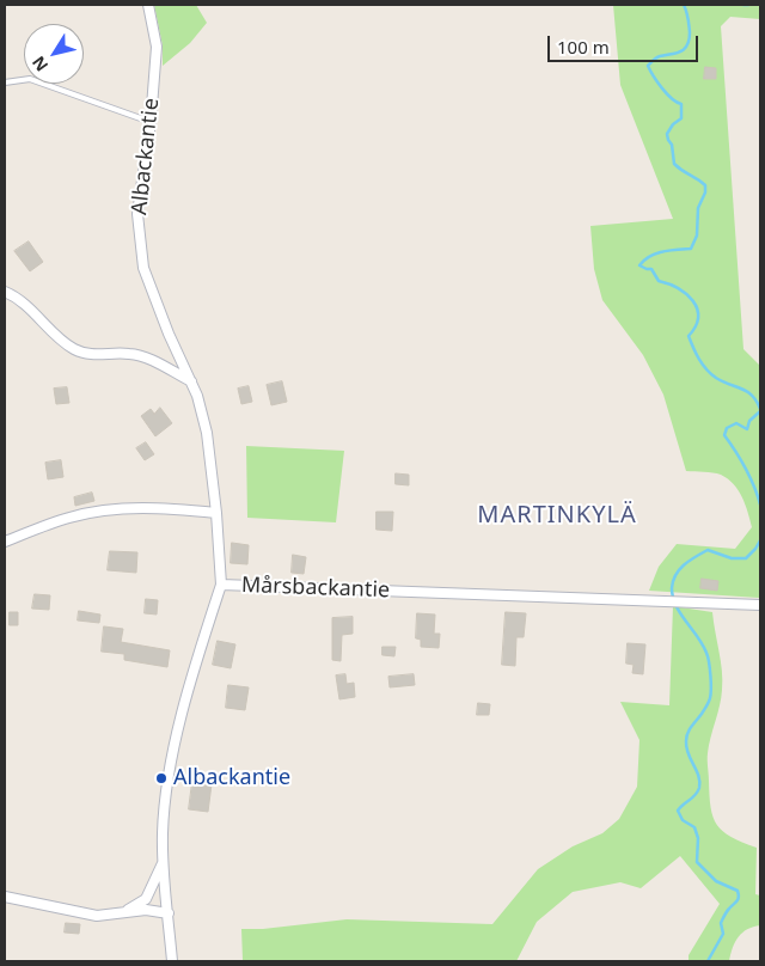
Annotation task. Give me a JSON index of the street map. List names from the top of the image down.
{
  "streets": {
    "street": ["Albackantie", "Mårsbackantie"]
  },
  "crossings": [
    ["Albackantie", "Mårsbackantie"]
  ],
  "districts": ["MARTINKYLÄ"],
  "places": ["Albackantie"],
  "scale_bar": "100 m",
  "north": "bottom left"
}
